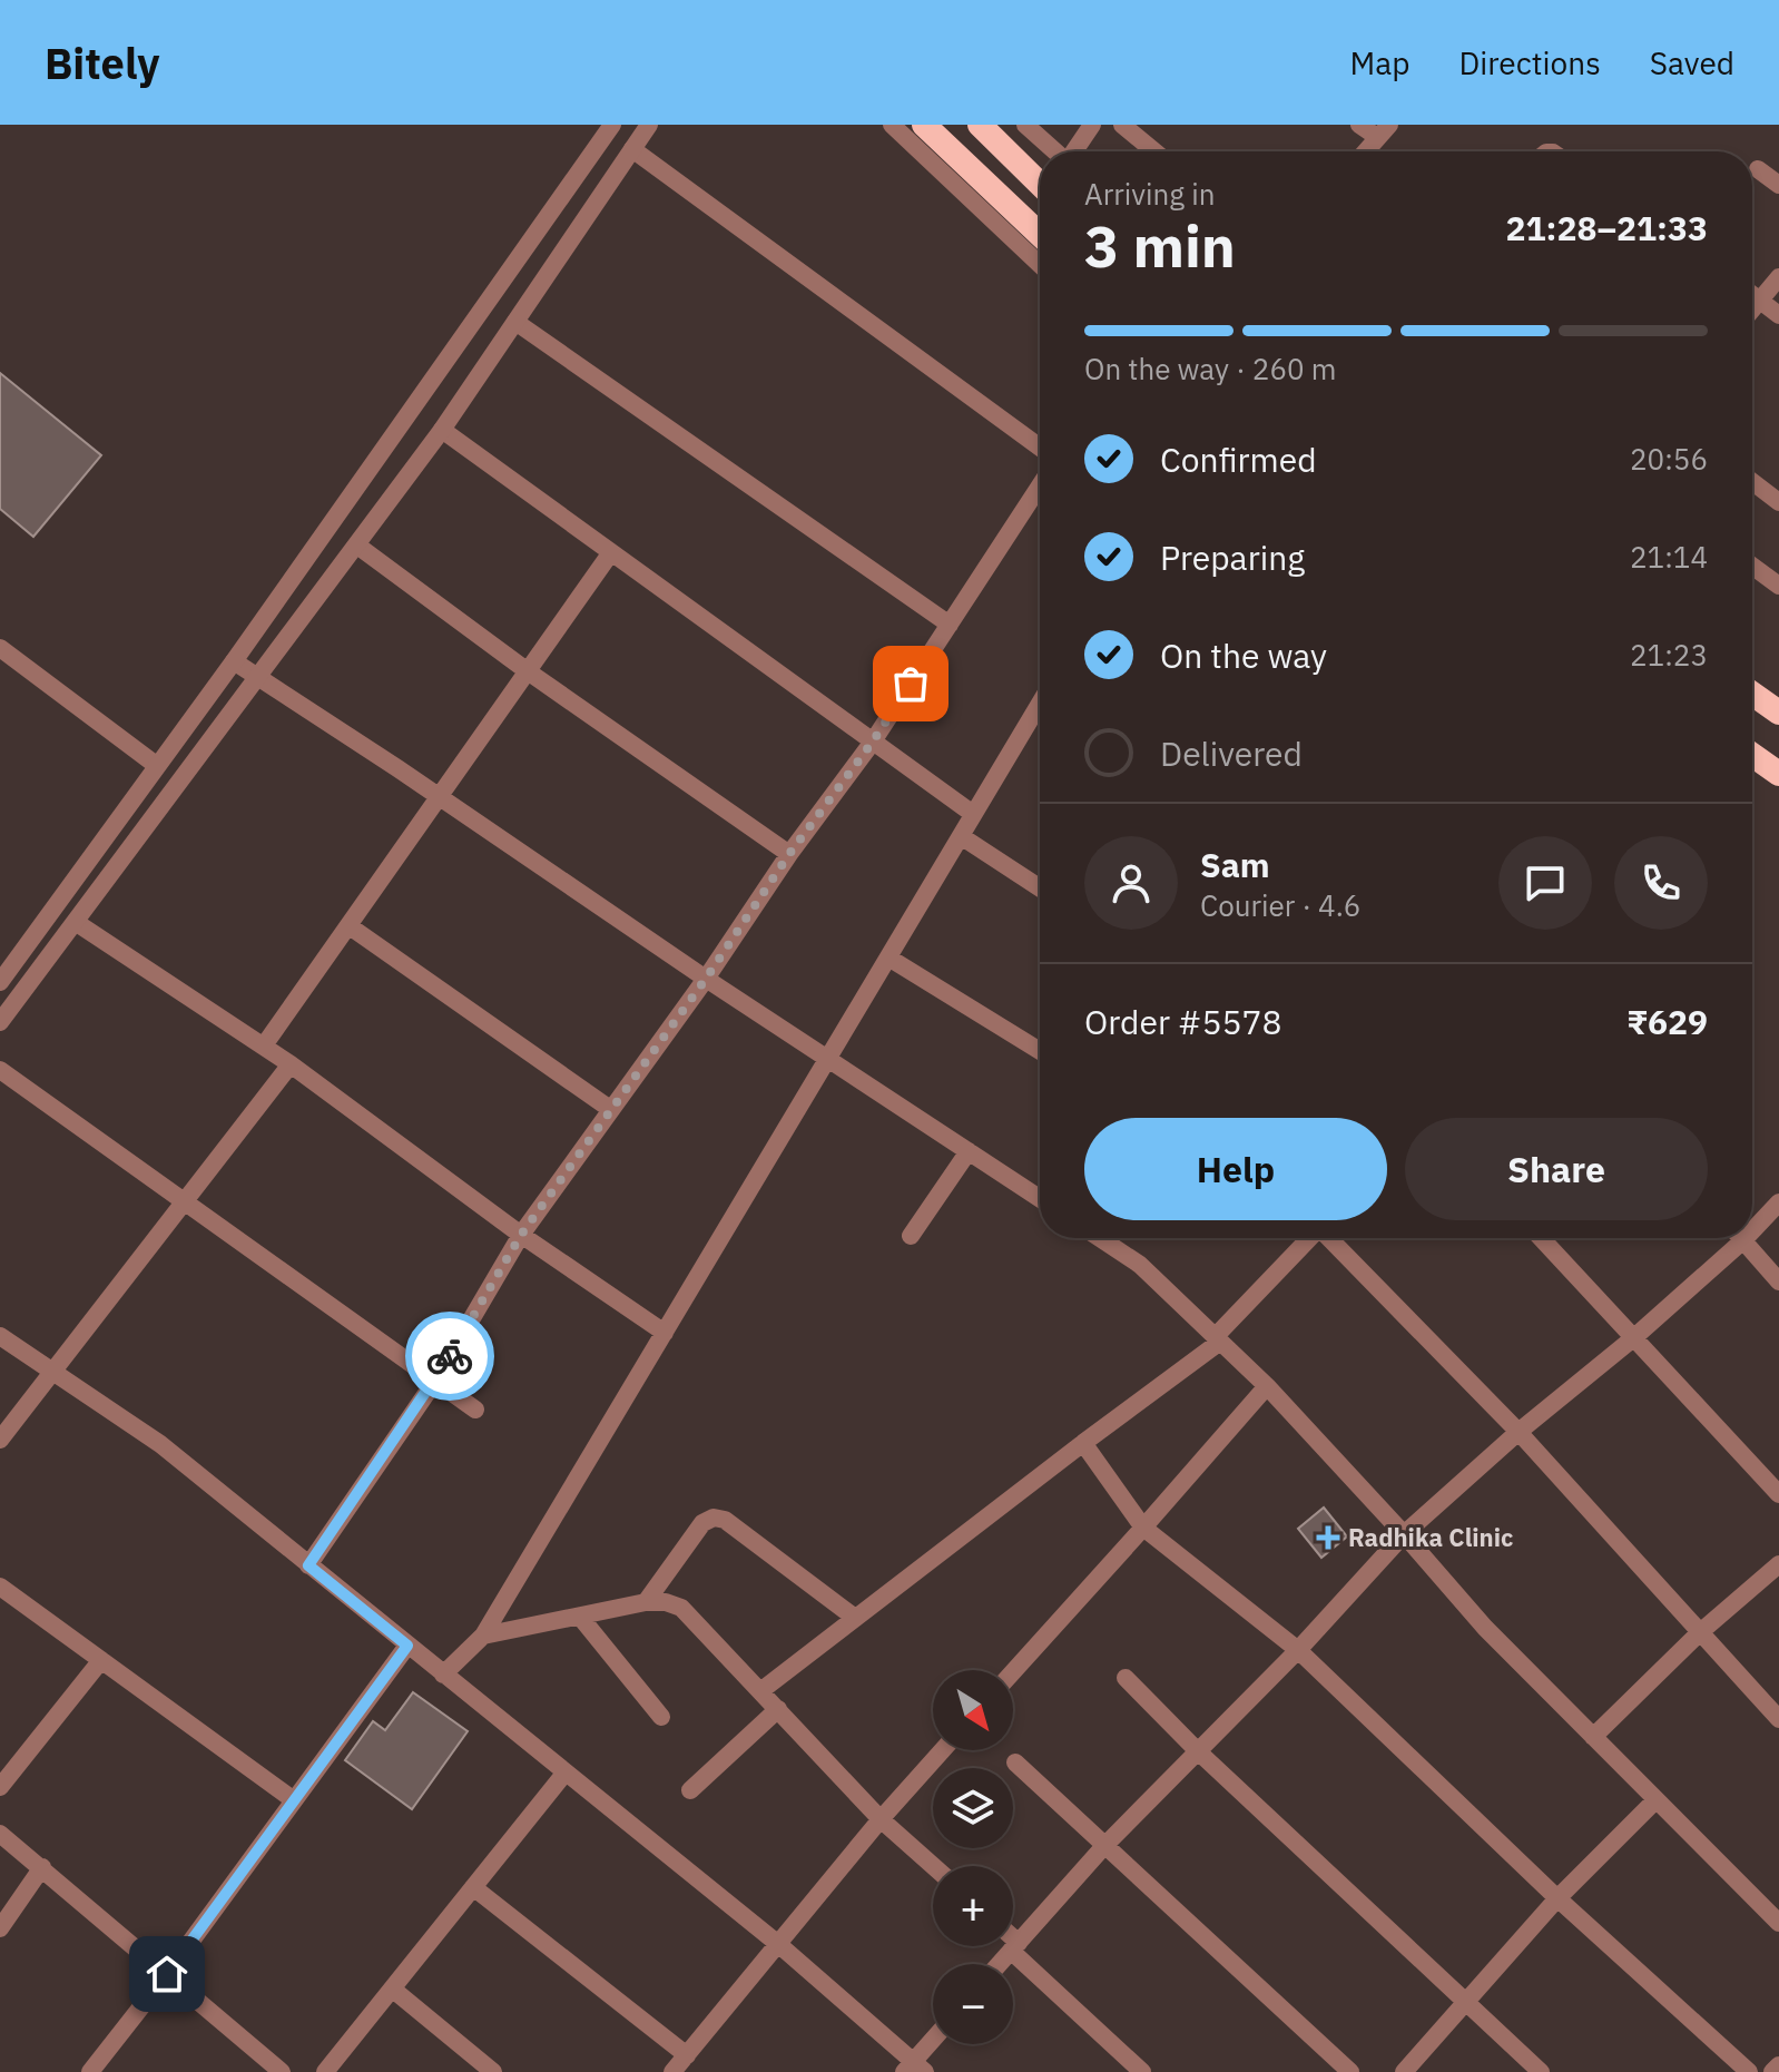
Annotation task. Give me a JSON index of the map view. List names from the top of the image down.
{
  "places": {
    "health": ["Radhika Clinic"]
  },
  "north": "bottom right",
  "page": {
    "header": "Bitely",
    "nav": ["Map", "Directions", "Saved"],
    "heading": ["3 min", "Arriving in", "21:28–21:33"],
    "panel": [
      "Sam",
      "Courier · 4.6",
      "Order #5578",
      "₹629"
    ],
    "bar": "On the way · 260 m",
    "list": [
      ["Confirmed", "20:56"],
      ["Preparing", "21:14"],
      ["On the way", "21:23"],
      "Delivered"
    ],
    "buttons": ["Help", "Share"],
    "map_buttons": ["+", "−"]
  }
}
